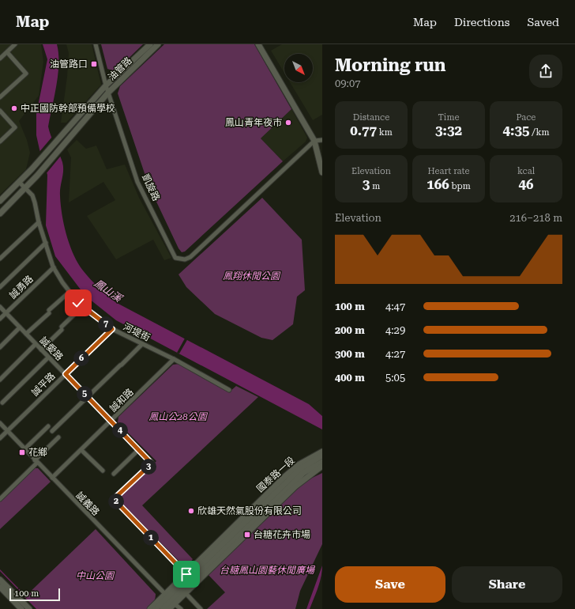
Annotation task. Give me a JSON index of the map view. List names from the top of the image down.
{
  "streets": {
    "street": [
      "油管路",
      "凱旋路",
      "誠勇路",
      "河堤街",
      "誠愛路",
      "誠平路",
      "誠和路",
      "國泰路一段",
      "誠義路"
    ]
  },
  "crossings": [
    ["油管路", "凱旋路"],
    ["誠勇路", "河堤街"],
    ["誠勇路", "誠愛路"],
    ["河堤街", "誠平路"],
    ["河堤街", "誠和路"],
    ["誠愛路", "誠平路"],
    ["誠愛路", "誠和路"],
    ["誠愛路", "國泰路一段"],
    ["誠平路", "誠義路"],
    ["誠和路", "誠義路"],
    ["國泰路一段", "誠義路"]
  ],
  "water": ["鳳山溪"],
  "parks": [
    "鳳翔休閒公園",
    "鳳山公28公園",
    "台糖鳳山園藝休閒廣場",
    "中山公園"
  ],
  "places": {
    "transit": ["油管路口", "花鄉", "台糖花卉市場"],
    "other": ["中正國防幹部預備學校", "鳳山青年夜市", "欣雄天然氣股份有限公司"]
  },
  "scale_bar": "100 m",
  "north": "bottom right",
  "page": {
    "header": "Map",
    "nav": ["Map", "Directions", "Saved"],
    "heading": ["Morning run", "09:07"],
    "stats": [
      ["Distance", "0.77 km"],
      ["Time", "3:32"],
      ["Pace", "4:35 /km"],
      ["Elevation", "3 m"],
      ["Heart rate", "166 bpm"],
      ["kcal", "46"]
    ],
    "chart": ["Elevation", "216–218 m"],
    "list": [
      {
        "name": "100 m",
        "note": "4:47"
      },
      {
        "name": "200 m",
        "note": "4:29"
      },
      {
        "name": "300 m",
        "note": "4:27"
      },
      {
        "name": "400 m",
        "note": "5:05"
      }
    ],
    "pins": [
      "7",
      "6",
      "5",
      "4",
      "3",
      "2",
      "1"
    ],
    "buttons": ["Save", "Share"],
    "scale": "100 m"
  }
}
